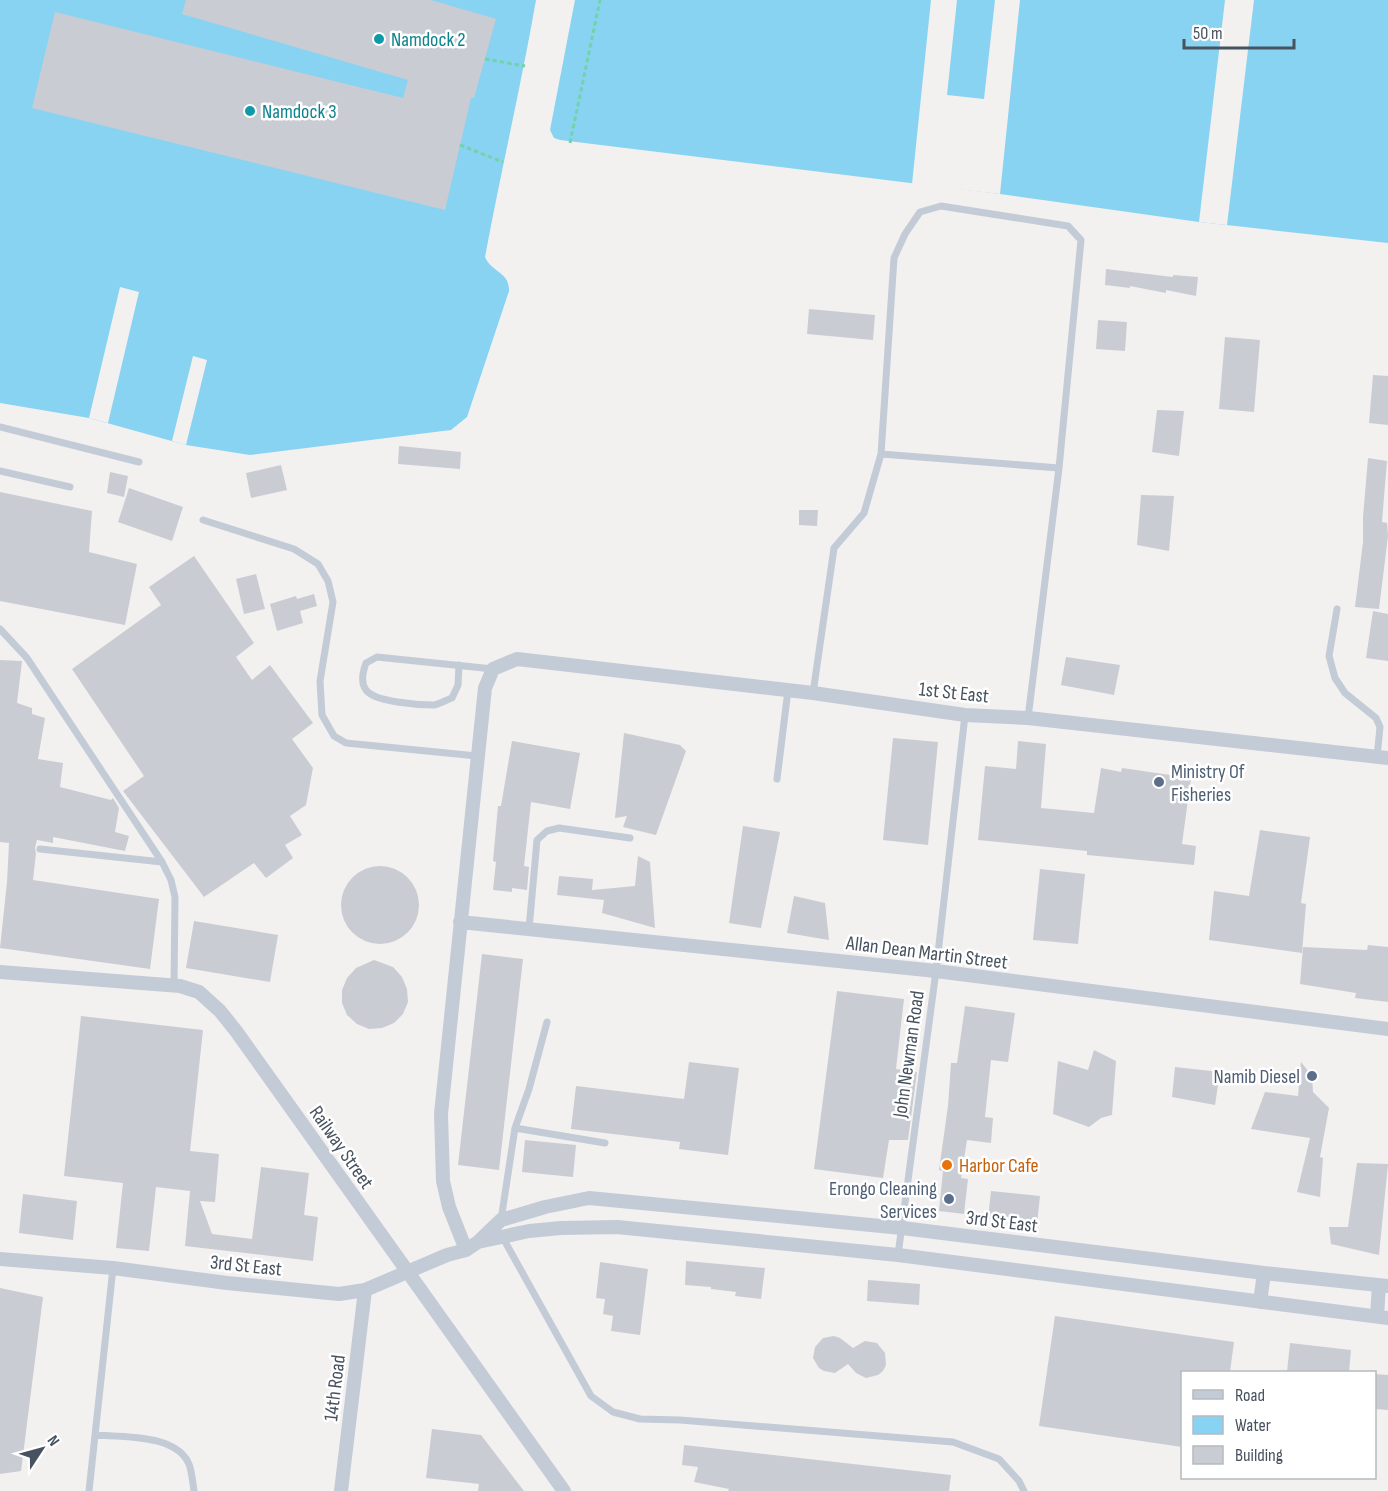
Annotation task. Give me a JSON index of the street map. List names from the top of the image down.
{
  "streets": {
    "street": [
      "1st St East",
      "Allan Dean Martin Street",
      "Railway Street",
      "3rd St East",
      "14th Road"
    ],
    "lane": ["John Newman Road"]
  },
  "crossings": [
    ["1st St East", "John Newman Road"],
    ["Allan Dean Martin Street", "John Newman Road"],
    ["John Newman Road", "3rd St East"],
    ["Railway Street", "3rd St East"],
    ["3rd St East", "14th Road"]
  ],
  "places": [
    "Namdock 2",
    "Namdock 3",
    "Ministry Of Fisheries",
    "Namib Diesel",
    "Harbor Cafe",
    "Erongo Cleaning Services"
  ],
  "legend": ["Road", "Water", "Building"],
  "scale_bar": "50 m",
  "north": "top right"
}
